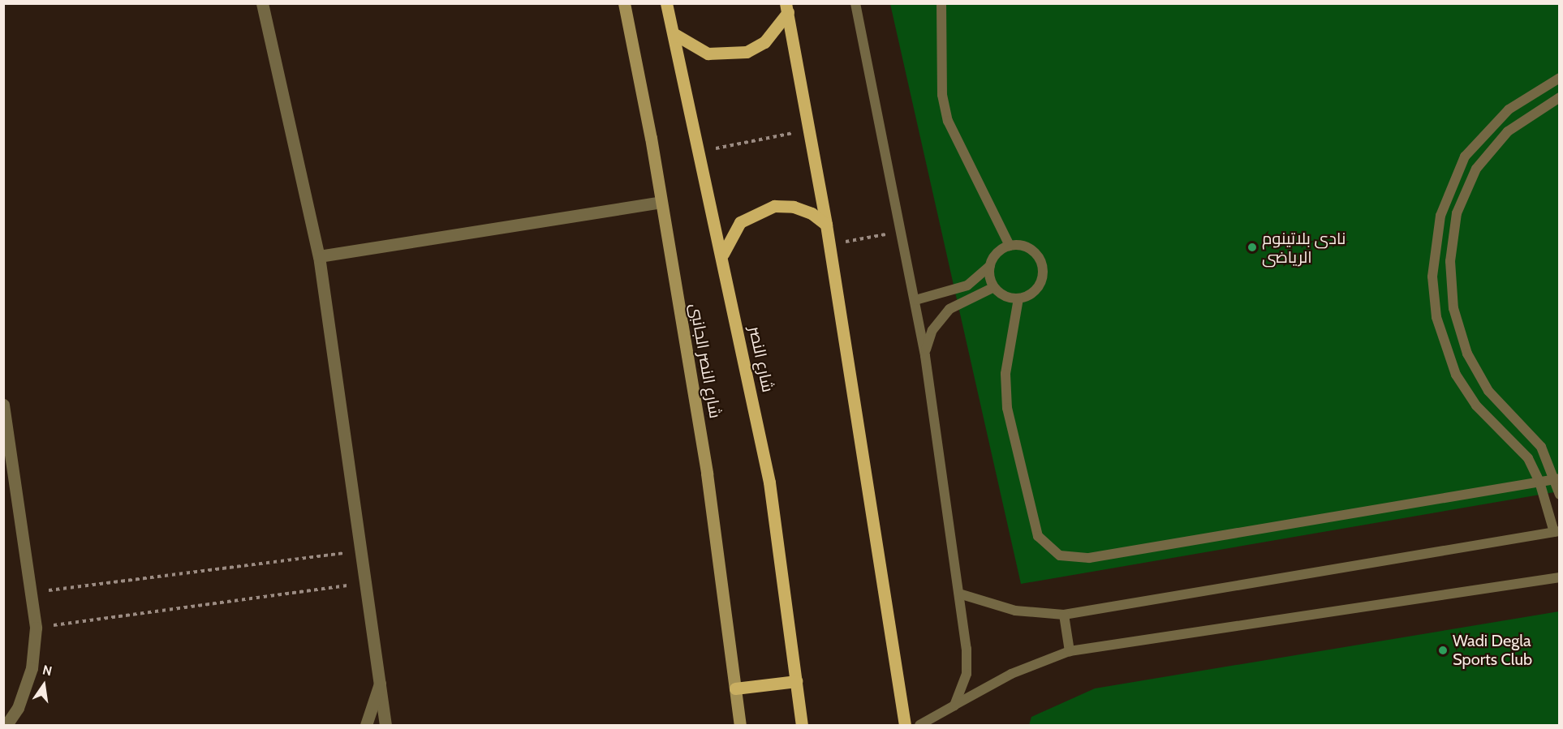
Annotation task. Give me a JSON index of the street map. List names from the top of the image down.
{
  "streets": {
    "main road": ["شارع النصر"],
    "street": ["شارع النصر الجانبى"]
  },
  "places": ["نادى بلاتينوم الرياضى", "Wadi Degla Sports Club"],
  "north": "top"
}
